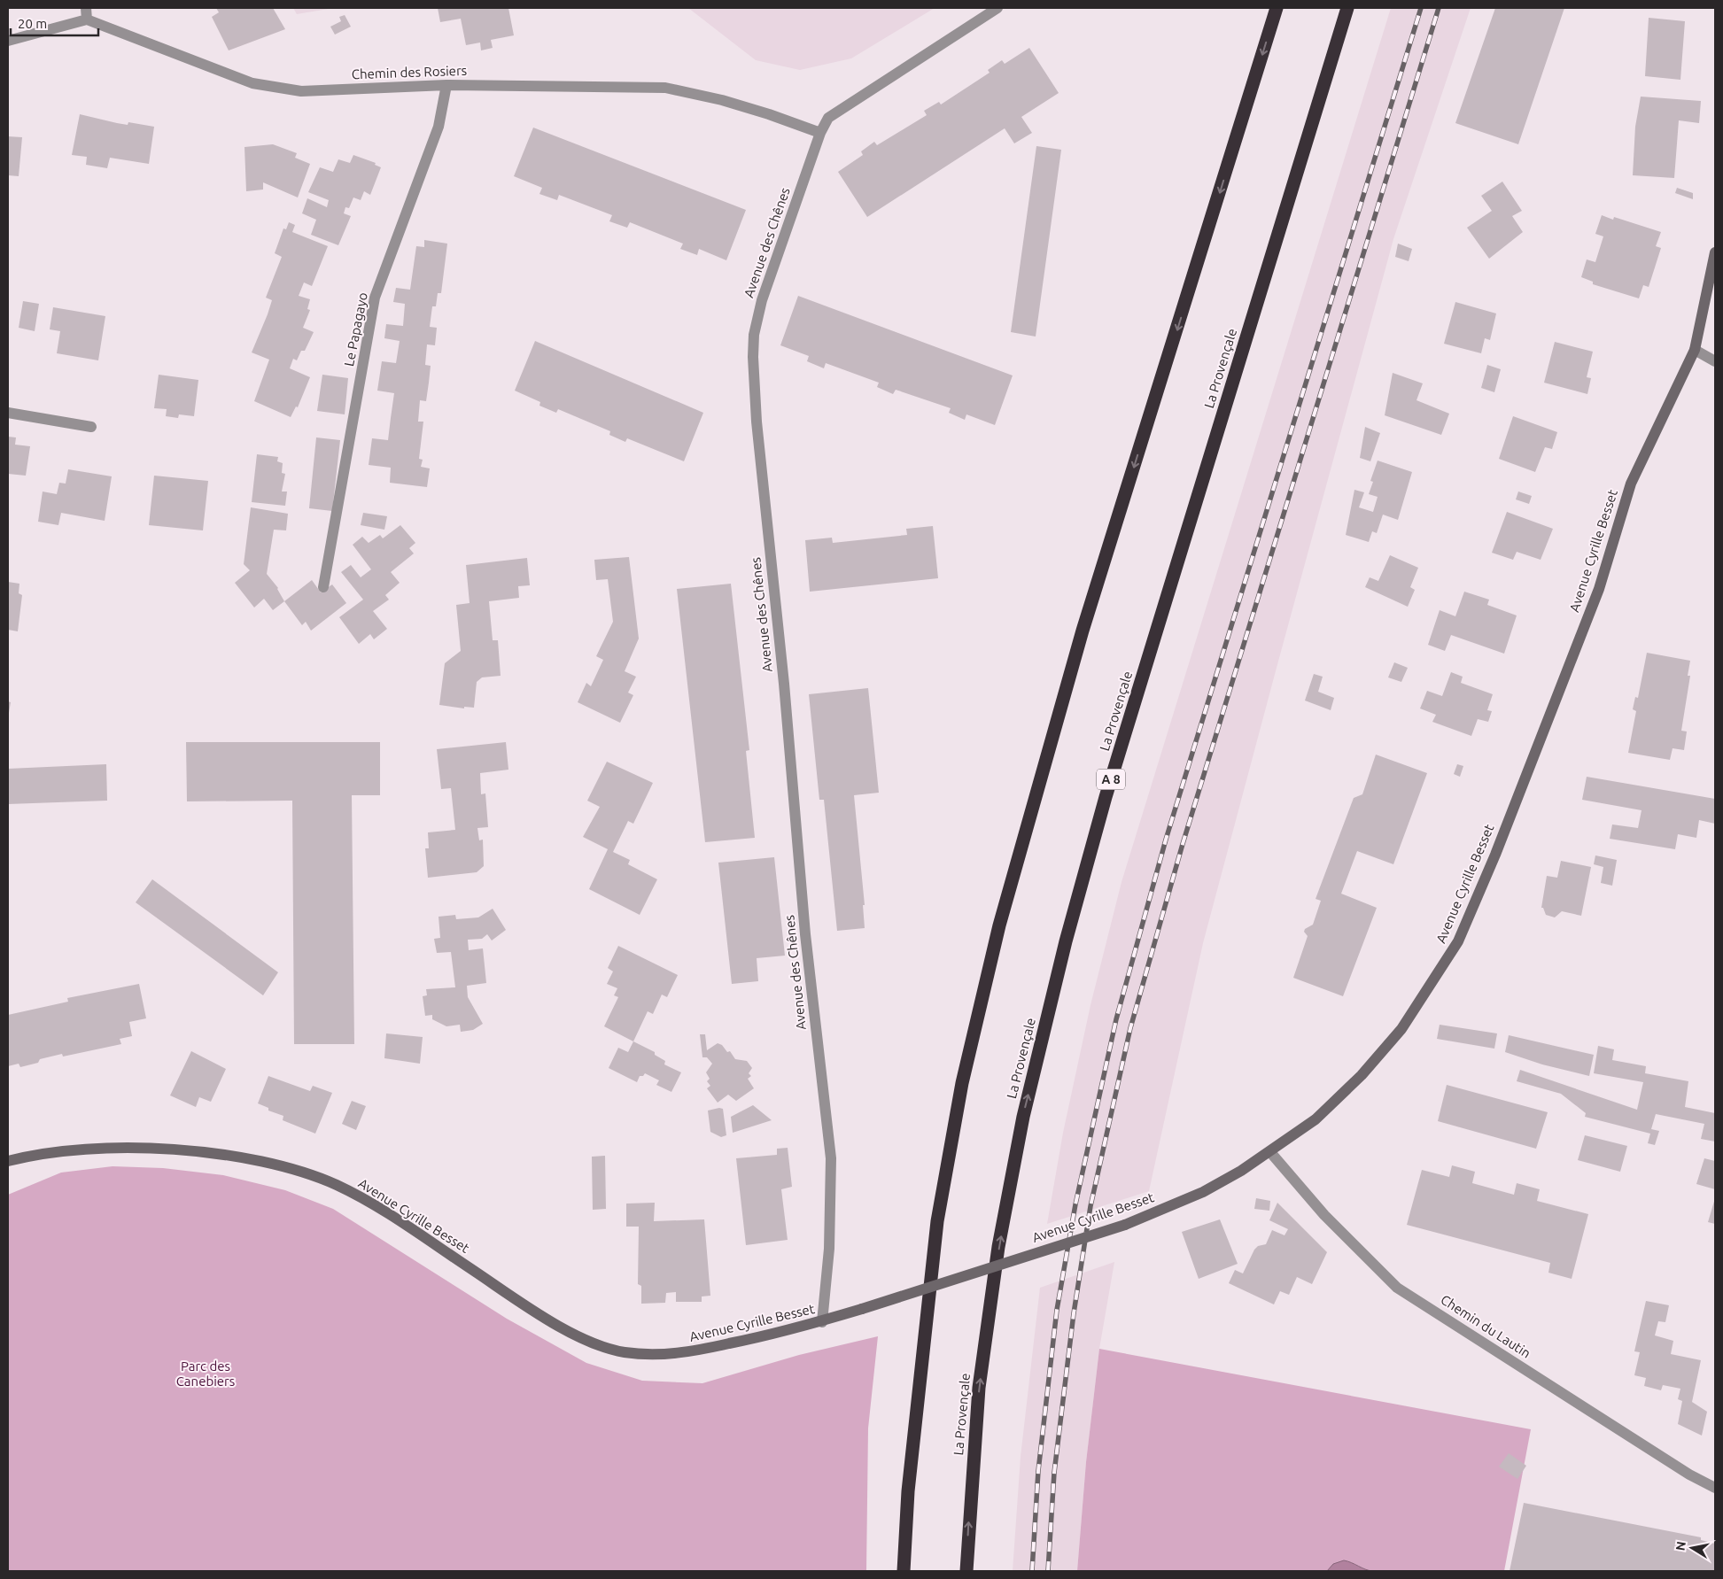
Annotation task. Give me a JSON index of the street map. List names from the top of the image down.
{
  "streets": {
    "highway": ["La Provençale", "A 8"],
    "main road": ["Avenue Cyrille Besset"],
    "street": [
      "Chemin des Rosiers",
      "Avenue des Chênes",
      "Le Papagayo",
      "Chemin du Lautin"
    ]
  },
  "crossings": [
    ["Chemin des Rosiers", "Avenue des Chênes"],
    ["Chemin des Rosiers", "Le Papagayo"],
    ["Avenue des Chênes", "Avenue Cyrille Besset"],
    ["Avenue Cyrille Besset", "Chemin du Lautin"]
  ],
  "parks": ["Parc des Canebiers"],
  "scale_bar": "20 m",
  "north": "left"
}
